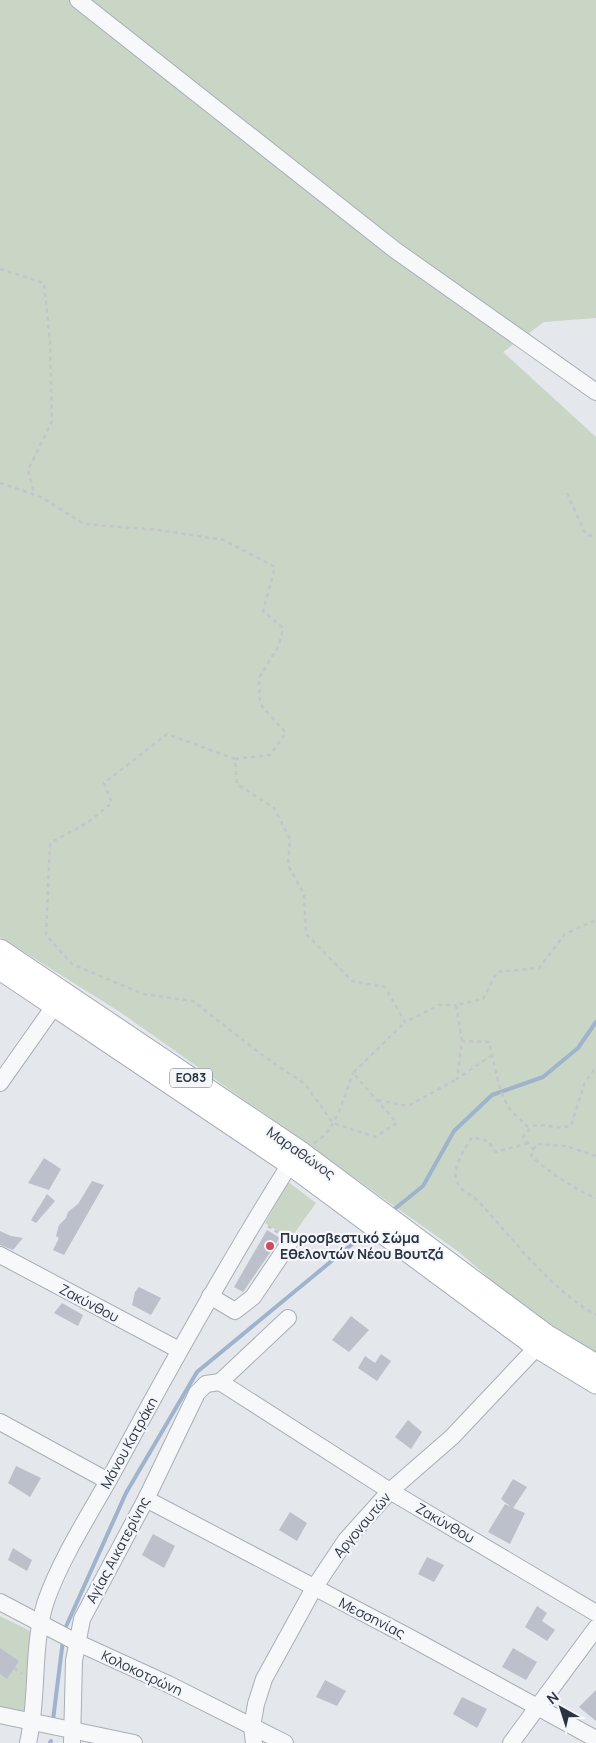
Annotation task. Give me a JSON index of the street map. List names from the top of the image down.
{
  "streets": {
    "main road": ["ΕΟ83", "Μαραθώνος"],
    "street": [
      "Ζακύνθου",
      "Μάνου Κατράκη",
      "Αργοναυτών",
      "Αγίας Αικατερίνης",
      "Μεσσηνίας",
      "Κολοκοτρώνη"
    ]
  },
  "crossings": [
    ["Μαραθώνος", "Μάνου Κατράκη"],
    ["Μαραθώνος", "Αργοναυτών"],
    ["Ζακύνθου", "Μάνου Κατράκη"],
    ["Ζακύνθου", "Αργοναυτών"],
    ["Ζακύνθου", "Αγίας Αικατερίνης"],
    ["Μάνου Κατράκη", "Κολοκοτρώνη"],
    ["Αργοναυτών", "Μεσσηνίας"],
    ["Αργοναυτών", "Κολοκοτρώνη"],
    ["Αγίας Αικατερίνης", "Μεσσηνίας"],
    ["Αγίας Αικατερίνης", "Κολοκοτρώνη"]
  ],
  "places": ["Πυροσβεστικό Σώμα Εθελοντών Νέου Βουτζά"],
  "north": "top left"
}
